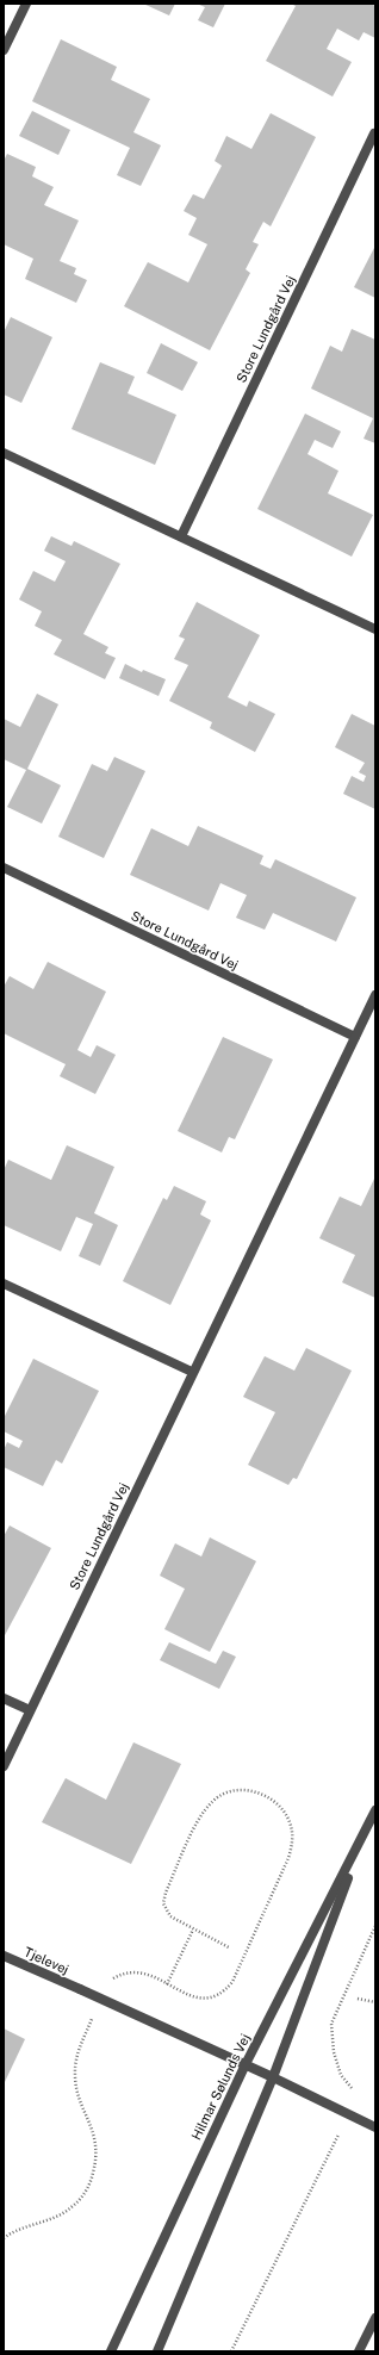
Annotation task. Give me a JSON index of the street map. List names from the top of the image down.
{
  "streets": {
    "street": ["Store Lundgård Vej", "Tjelevej", "Hilmar Sølunds Vej"]
  },
  "crossings": [
    ["Tjelevej", "Hilmar Sølunds Vej"]
  ]
}
